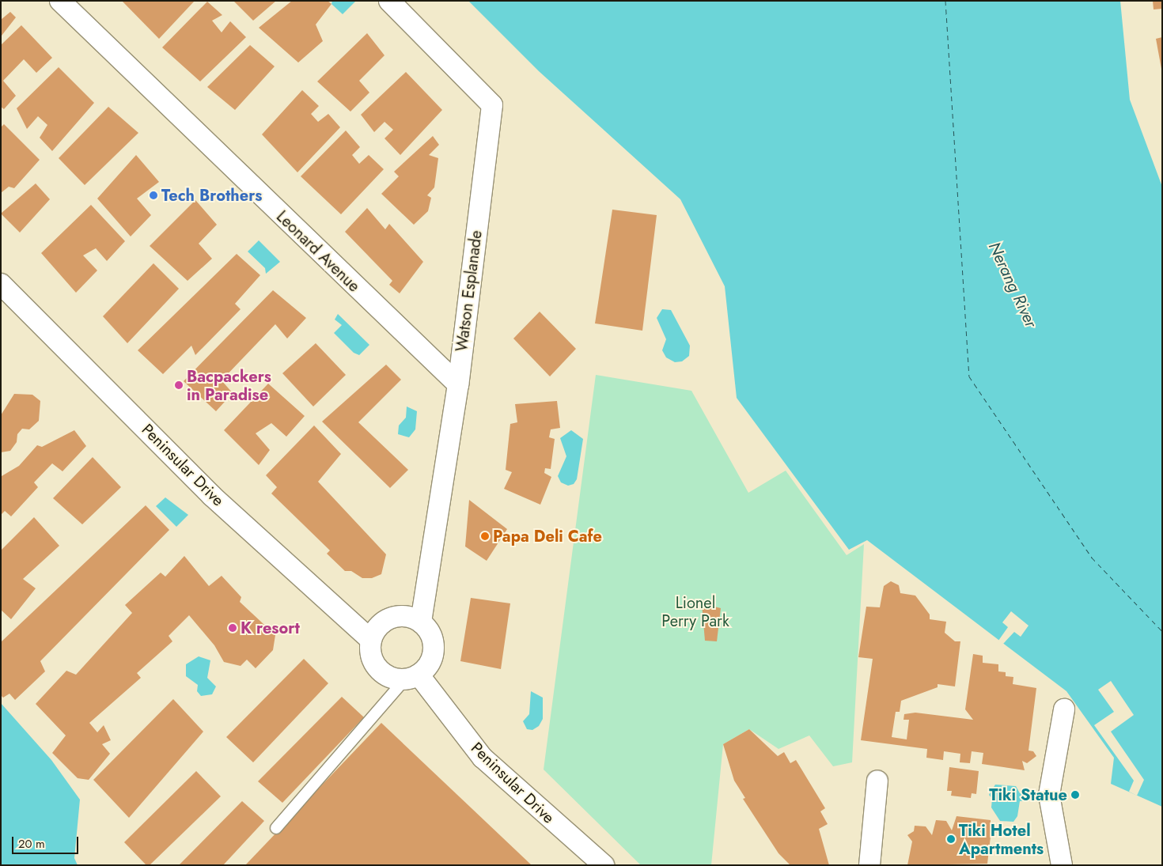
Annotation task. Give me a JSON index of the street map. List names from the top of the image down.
{
  "streets": {
    "street": ["Leonard Avenue", "Watson Esplanade", "Peninsular Drive"]
  },
  "crossings": [
    ["Leonard Avenue", "Watson Esplanade"],
    ["Watson Esplanade", "Peninsular Drive"]
  ],
  "water": ["Nerang River"],
  "parks": ["Lionel Perry Park"],
  "places": [
    "Tech Brothers",
    "Bacpackers in Paradise",
    "Papa Deli Cafe",
    "K resort",
    "Tiki Statue",
    "Tiki Hotel Apartments"
  ],
  "scale_bar": "20 m"
}
